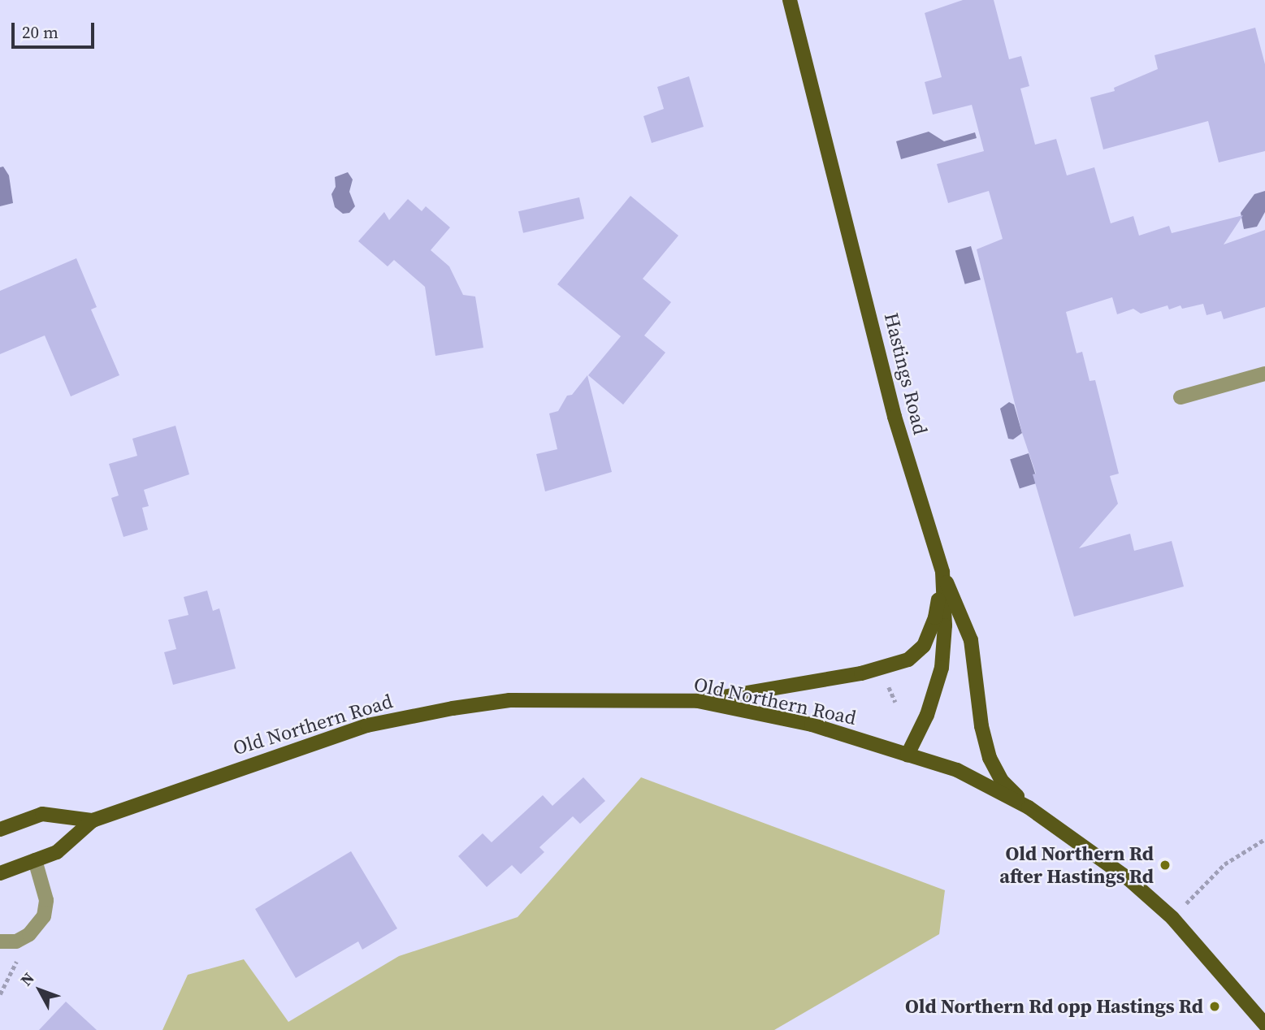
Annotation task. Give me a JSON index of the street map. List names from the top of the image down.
{
  "streets": {
    "main road": ["Hastings Road", "Old Northern Road"]
  },
  "crossings": [
    ["Hastings Road", "Old Northern Road"]
  ],
  "places": ["Old Northern Rd after Hastings Rd", "Old Northern Rd opp Hastings Rd"],
  "scale_bar": "20 m",
  "north": "top left"
}
